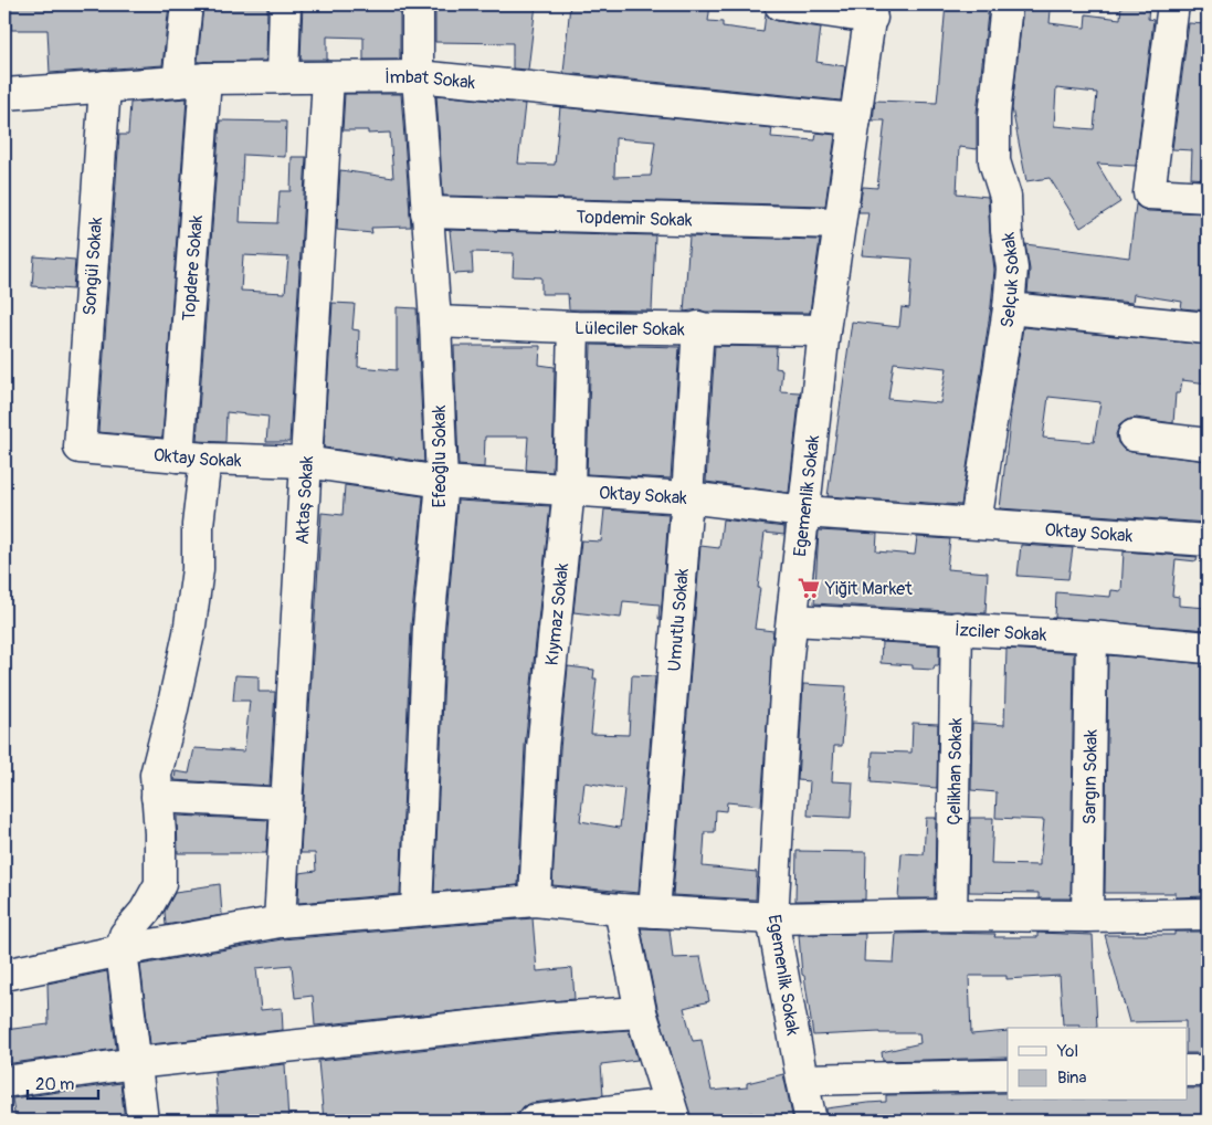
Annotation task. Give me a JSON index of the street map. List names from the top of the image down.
{
  "streets": {
    "street": [
      "İmbat Sokak",
      "Topdemir Sokak",
      "Songül Sokak",
      "Topdere Sokak",
      "Selçuk Sokak",
      "Lüleciler Sokak",
      "Oktay Sokak",
      "Efeoğlu Sokak",
      "Egemenlik Sokak",
      "Aktaş Sokak",
      "Kıymaz Sokak",
      "Umutlu Sokak",
      "İzciler Sokak",
      "Çelikhan Sokak",
      "Sargın Sokak"
    ]
  },
  "crossings": [
    ["İmbat Sokak", "Songül Sokak"],
    ["İmbat Sokak", "Topdere Sokak"],
    ["İmbat Sokak", "Efeoğlu Sokak"],
    ["İmbat Sokak", "Egemenlik Sokak"],
    ["İmbat Sokak", "Aktaş Sokak"],
    ["Topdemir Sokak", "Efeoğlu Sokak"],
    ["Topdemir Sokak", "Egemenlik Sokak"],
    ["Songül Sokak", "Oktay Sokak"],
    ["Topdere Sokak", "Oktay Sokak"],
    ["Selçuk Sokak", "Oktay Sokak"],
    ["Lüleciler Sokak", "Efeoğlu Sokak"],
    ["Lüleciler Sokak", "Egemenlik Sokak"],
    ["Lüleciler Sokak", "Kıymaz Sokak"],
    ["Lüleciler Sokak", "Umutlu Sokak"],
    ["Oktay Sokak", "Efeoğlu Sokak"],
    ["Oktay Sokak", "Egemenlik Sokak"],
    ["Oktay Sokak", "Aktaş Sokak"],
    ["Oktay Sokak", "Kıymaz Sokak"],
    ["Oktay Sokak", "Umutlu Sokak"],
    ["Egemenlik Sokak", "İzciler Sokak"],
    ["İzciler Sokak", "Çelikhan Sokak"],
    ["İzciler Sokak", "Sargın Sokak"]
  ],
  "places": {
    "supermarket": ["Yiğit Market"]
  },
  "legend": ["Yol", "Bina"],
  "scale_bar": "20 m"
}
